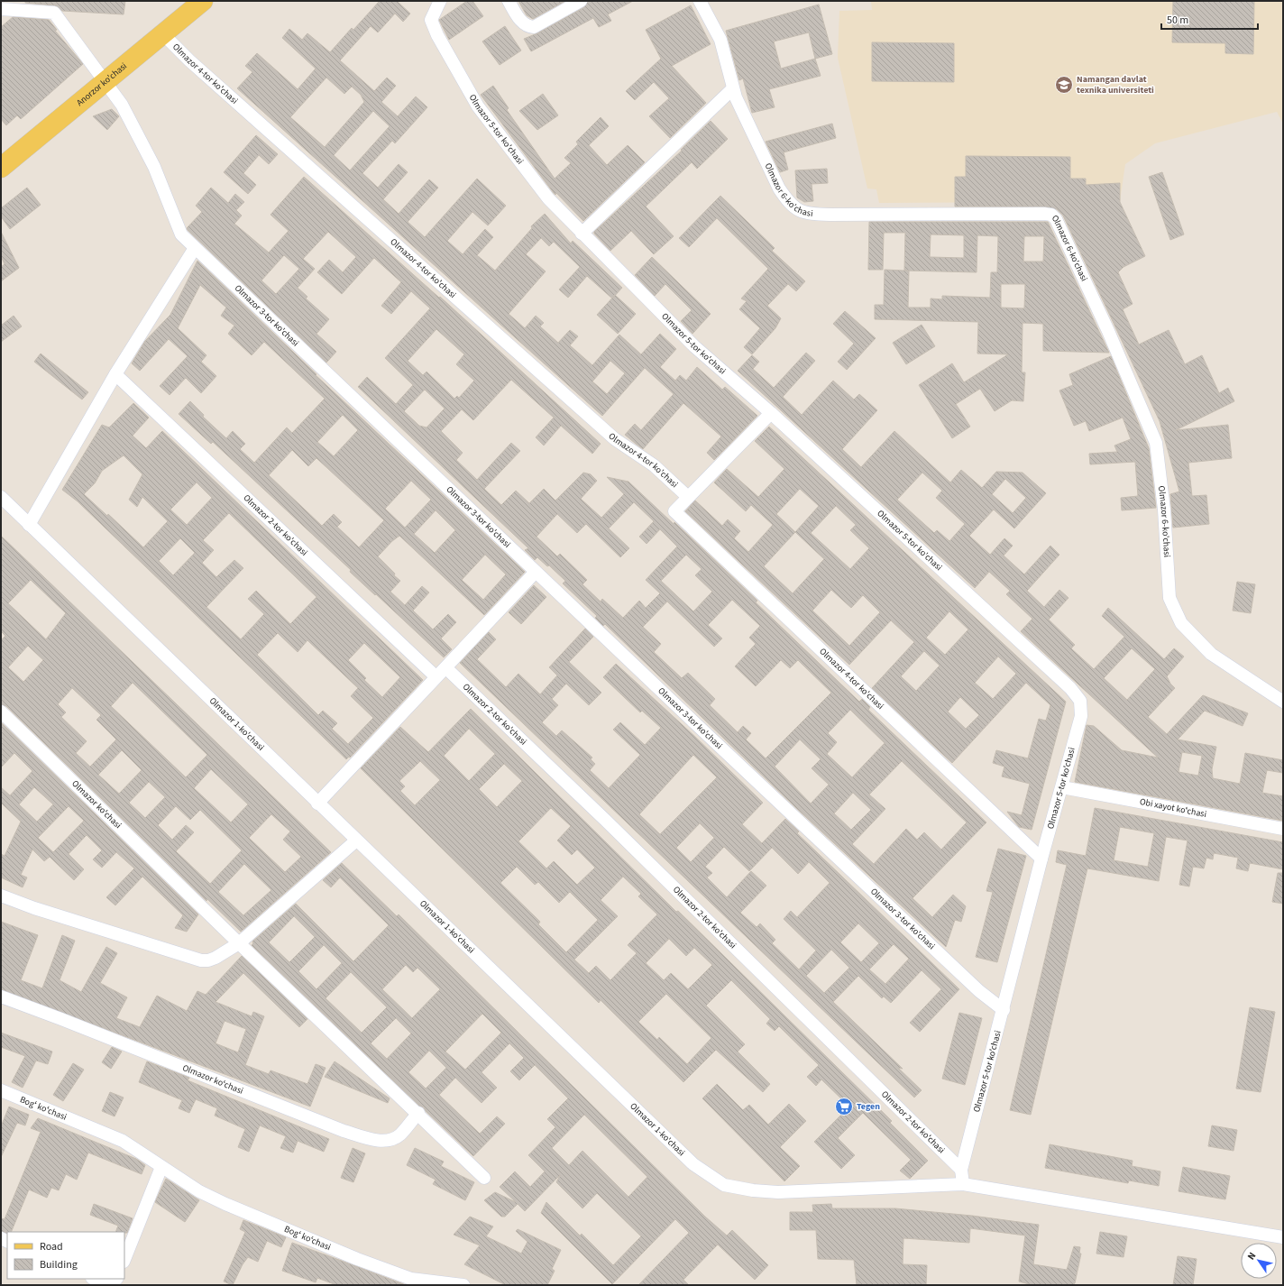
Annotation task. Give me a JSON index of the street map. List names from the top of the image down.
{
  "streets": {
    "main road": ["Anorzor ko'chasi"],
    "street": [
      "Olmazor 4-tor ko'chasi",
      "Olmazor 5-tor ko'chasi",
      "Olmazor 6-ko'chasi",
      "Olmazor 3-tor ko'chasi",
      "Olmazor 2-tor ko'chasi",
      "Olmazor 1-ko'chasi",
      "Olmazor koʻchasi",
      "Obi xayot koʻchasi",
      "Bogʻ koʻchasi"
    ]
  },
  "crossings": [
    ["Olmazor 4-tor ko'chasi", "Anorzor ko'chasi"],
    ["Olmazor 4-tor ko'chasi", "Olmazor 5-tor ko'chasi"],
    ["Anorzor ko'chasi", "Olmazor 3-tor ko'chasi"],
    ["Olmazor 5-tor ko'chasi", "Olmazor 3-tor ko'chasi"],
    ["Olmazor 5-tor ko'chasi", "Olmazor 2-tor ko'chasi"],
    ["Olmazor 5-tor ko'chasi", "Olmazor 1-ko'chasi"],
    ["Olmazor 5-tor ko'chasi", "Obi xayot koʻchasi"]
  ],
  "places": {
    "school or university": ["Namangan davlat texnika universiteti"],
    "supermarket": ["Tegen"]
  },
  "legend": ["Road", "Building"],
  "scale_bar": "50 m",
  "north": "top left"
}
